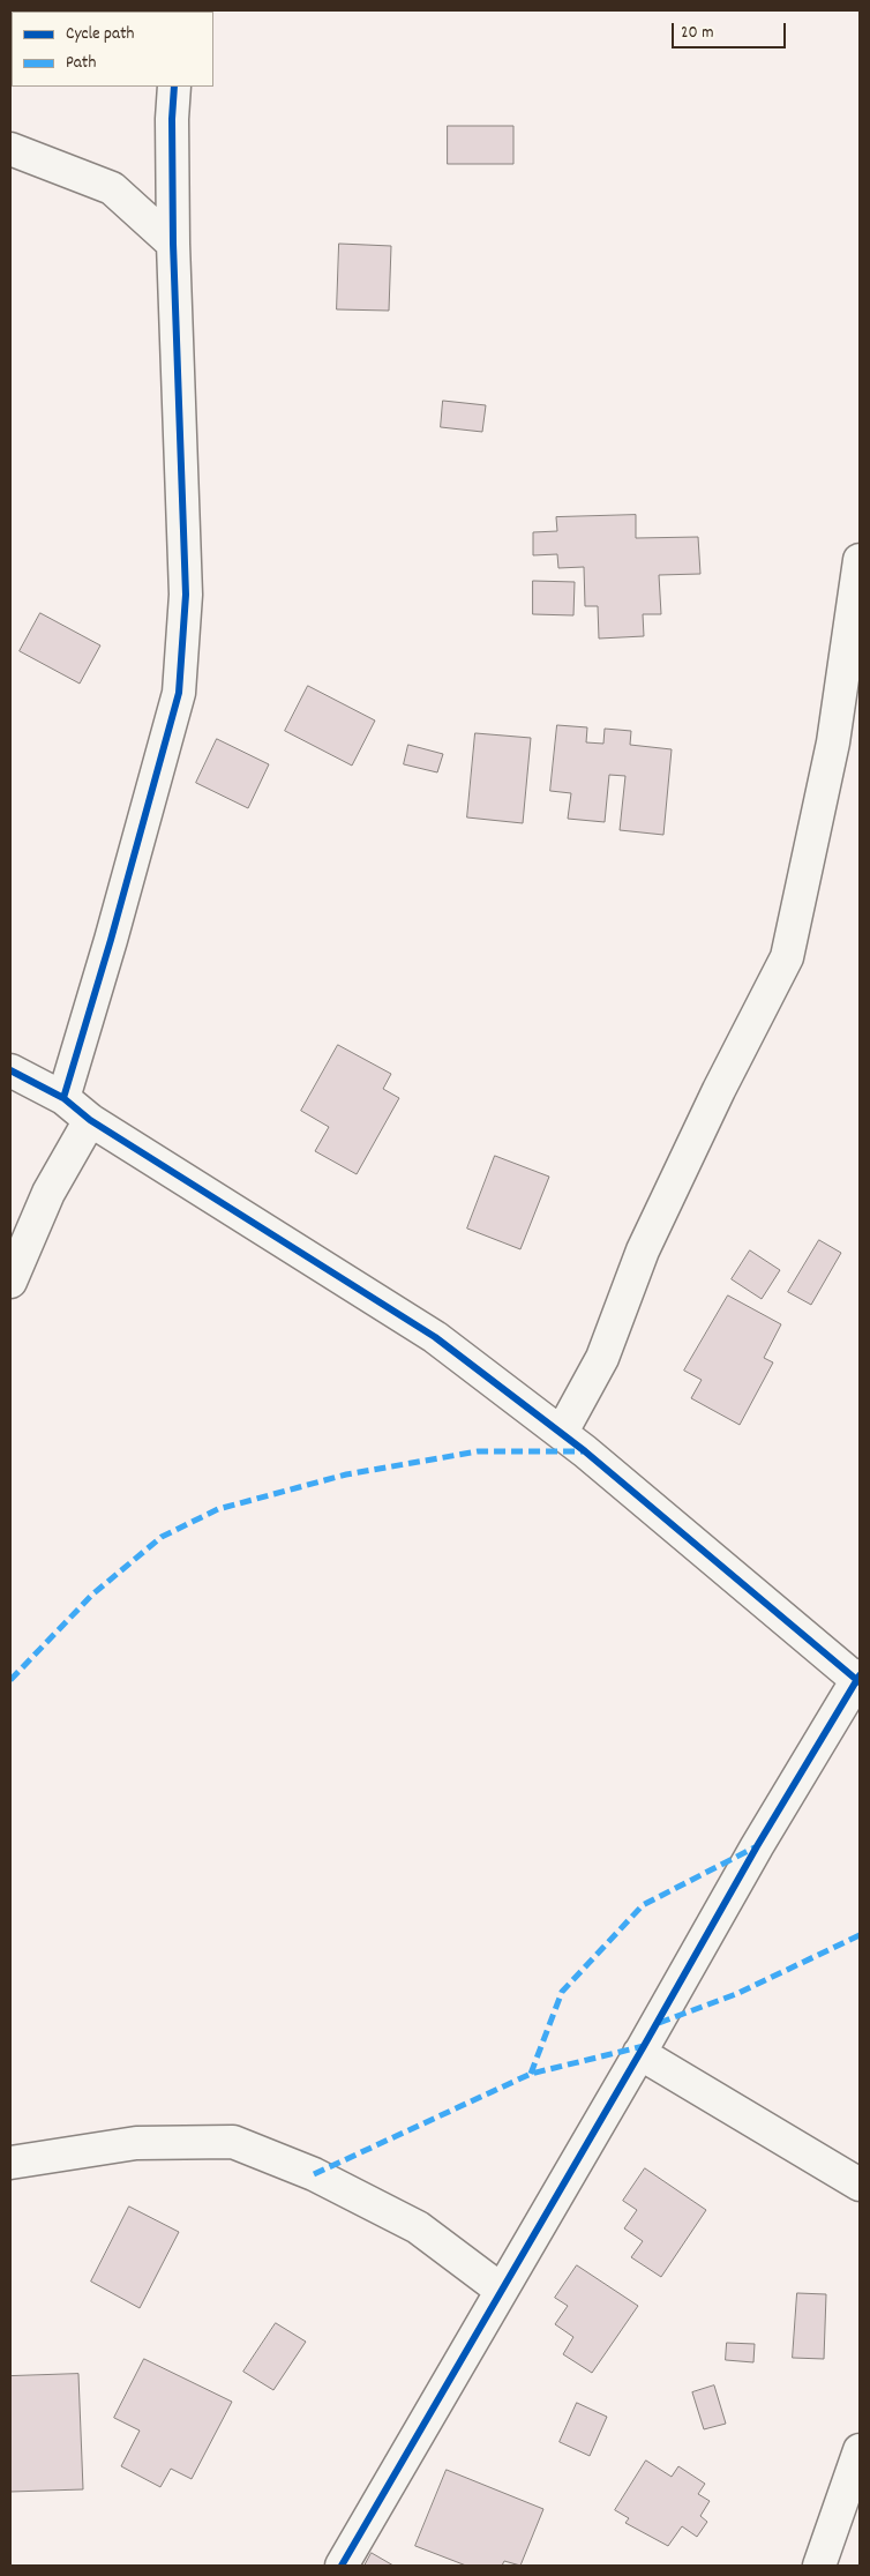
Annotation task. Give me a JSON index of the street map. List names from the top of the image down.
{
  "legend": ["Cycle path", "Path"],
  "scale_bar": "20 m"
}
